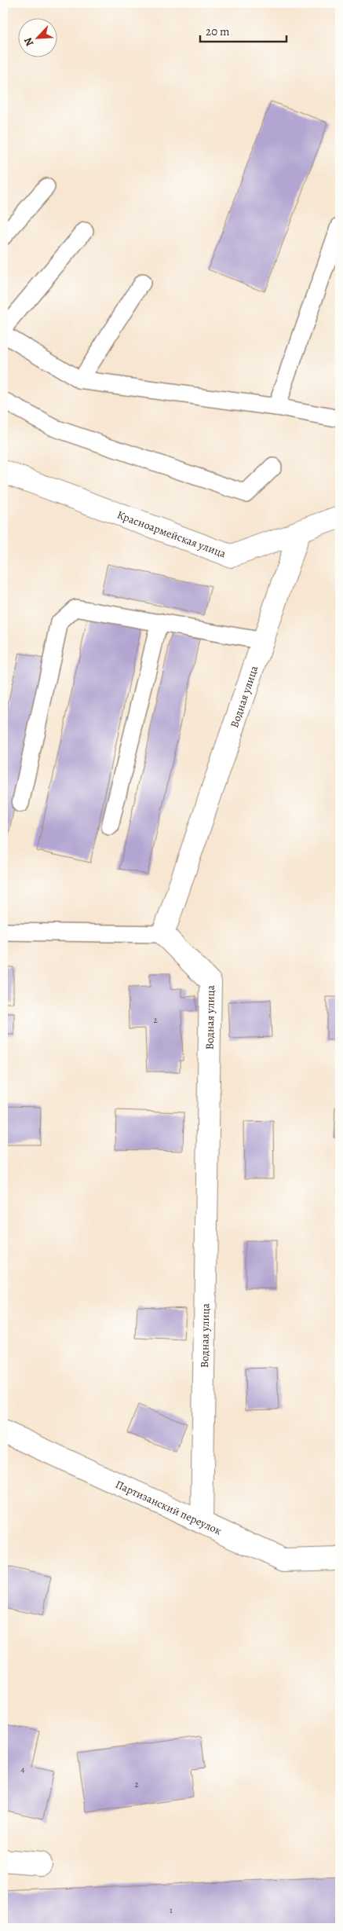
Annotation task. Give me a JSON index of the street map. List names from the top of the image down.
{
  "streets": {
    "street": ["Красноармейская улица", "Водная улица", "Партизанский переулок"]
  },
  "crossings": [
    ["Красноармейская улица", "Водная улица"],
    ["Водная улица", "Партизанский переулок"]
  ],
  "house_numbers": [
    "2",
    "4",
    "2",
    "1"
  ],
  "scale_bar": "20 m",
  "north": "bottom left"
}
